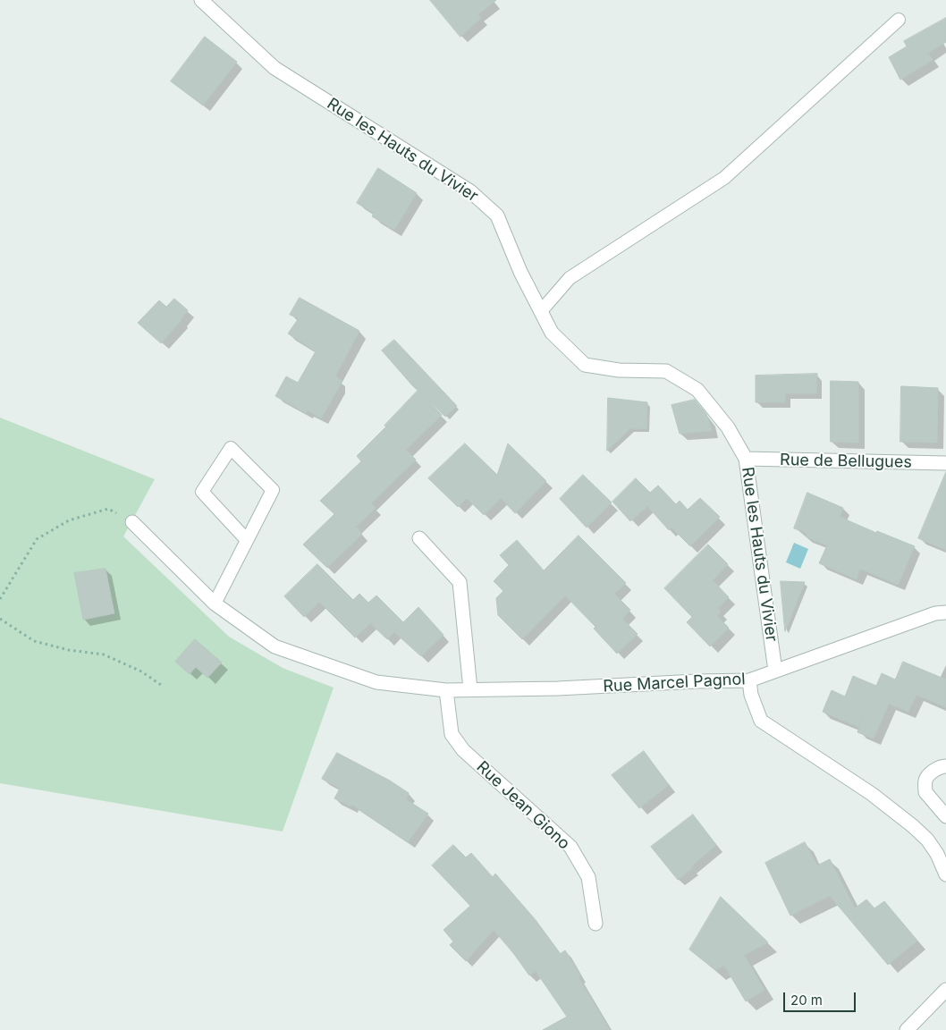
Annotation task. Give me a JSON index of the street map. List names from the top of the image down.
{
  "streets": {
    "street": [
      "Rue les Hauts du Vivier",
      "Rue de Bellugues",
      "Rue Marcel Pagnol",
      "Rue Jean Giono"
    ]
  },
  "crossings": [
    ["Rue les Hauts du Vivier", "Rue de Bellugues"],
    ["Rue les Hauts du Vivier", "Rue Marcel Pagnol"],
    ["Rue Marcel Pagnol", "Rue Jean Giono"]
  ],
  "scale_bar": "20 m"
}
